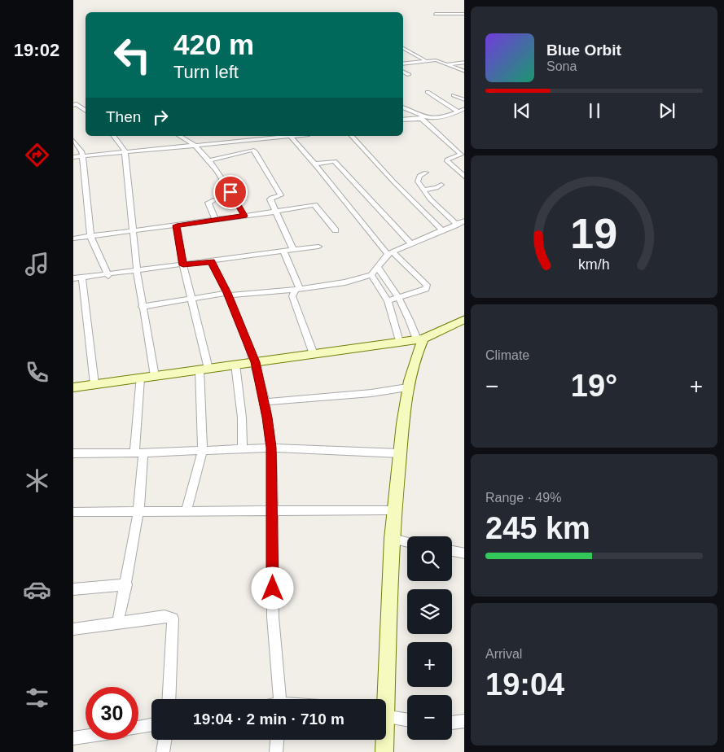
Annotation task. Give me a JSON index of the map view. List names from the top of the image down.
{
  "page": {
    "tabs": "19:02",
    "turn": ["420 m", "Turn left"],
    "song": ["Blue Orbit", "Sona"],
    "then": "Then",
    "tile": [
      "Climate",
      ["Range · 49%", "245 km"],
      ["Arrival", "19:04"]
    ],
    "heat": ["−", "19°", "+"],
    "map_buttons": ["+", "−"],
    "limit": "30",
    "trip": "19:04 · 2 min · 710 m",
    "gauge": ["19", "km/h"]
  }
}
